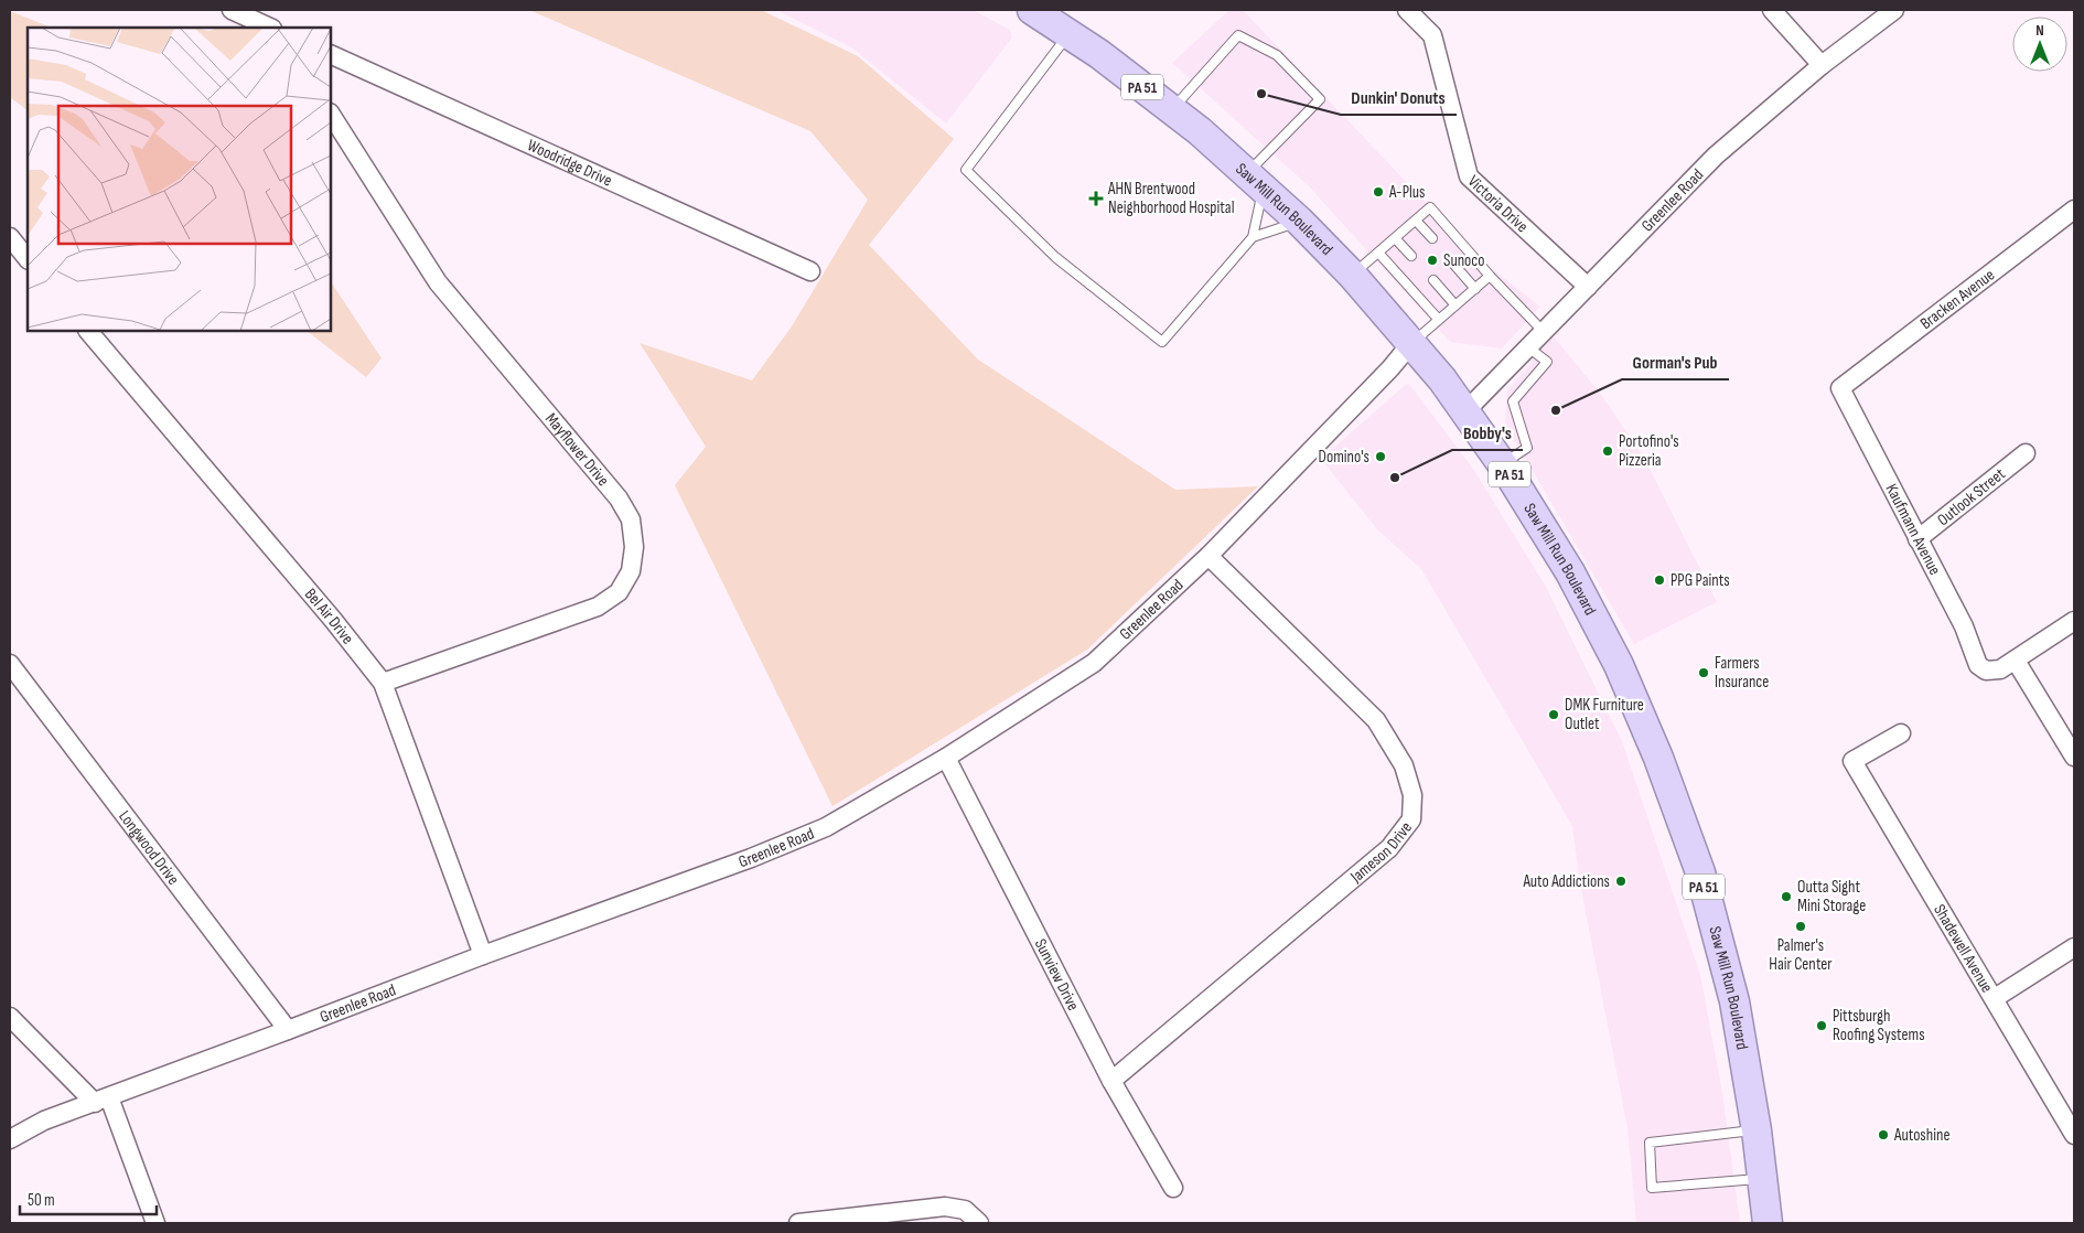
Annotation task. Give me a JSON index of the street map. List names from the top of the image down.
{
  "streets": {
    "highway": ["PA 51", "Saw Mill Run Boulevard"],
    "street": [
      "Woodridge Drive",
      "Greenlee Road",
      "Victoria Drive",
      "Bracken Avenue",
      "Mayflower Drive",
      "Outlook Street",
      "Kaufmann Avenue",
      "Bel Air Drive",
      "Longwood Drive",
      "Jameson Drive",
      "Shadewell Avenue",
      "Sunview Drive"
    ]
  },
  "crossings": [
    ["Greenlee Road", "Victoria Drive"],
    ["Greenlee Road", "Saw Mill Run Boulevard"],
    ["Greenlee Road", "Bel Air Drive"],
    ["Greenlee Road", "Longwood Drive"],
    ["Greenlee Road", "Jameson Drive"],
    ["Greenlee Road", "Sunview Drive"],
    ["Bracken Avenue", "Kaufmann Avenue"],
    ["Mayflower Drive", "Bel Air Drive"],
    ["Outlook Street", "Kaufmann Avenue"],
    ["Jameson Drive", "Sunview Drive"]
  ],
  "places": {
    "other": [
      "Dunkin' Donuts",
      "A-Plus",
      "Sunoco",
      "Gorman's Pub",
      "Portofino's Pizzeria",
      "Domino's",
      "Bobby's",
      "PPG Paints",
      "Farmers Insurance",
      "DMK Furniture Outlet",
      "Auto Addictions",
      "Outta Sight Mini Storage",
      "Palmer's Hair Center",
      "Pittsburgh Roofing Systems",
      "Autoshine"
    ],
    "health": ["AHN Brentwood Neighborhood Hospital"]
  },
  "scale_bar": "50 m",
  "north": "top"
}
